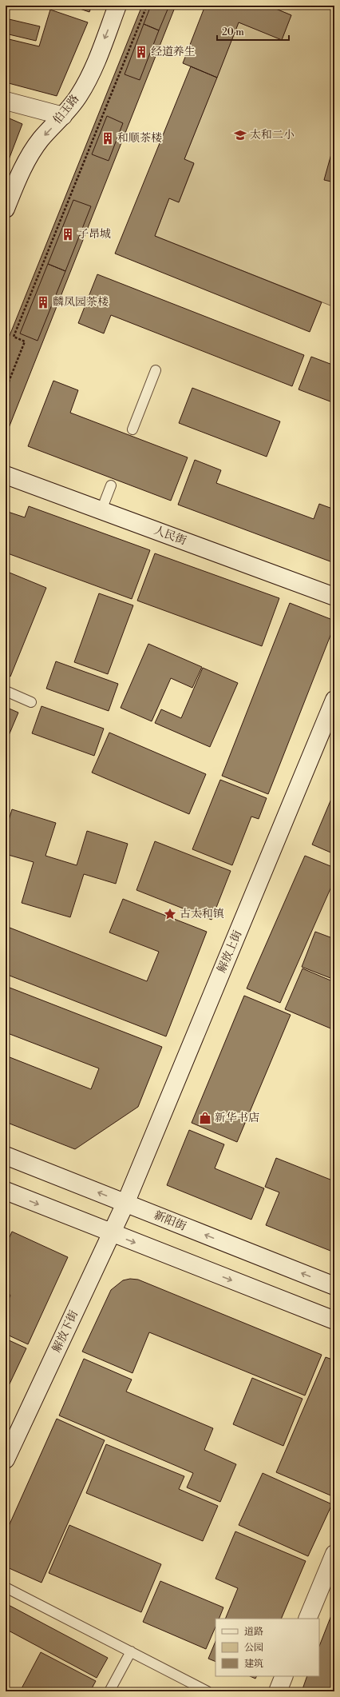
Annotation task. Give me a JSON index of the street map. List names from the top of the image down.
{
  "streets": {
    "street": [
      "伯玉路",
      "人民街",
      "解放上街",
      "新阳街",
      "解放下街"
    ]
  },
  "crossings": [
    ["解放上街", "新阳街"],
    ["解放上街", "解放下街"],
    ["新阳街", "解放下街"]
  ],
  "one_way": ["伯玉路"],
  "places": {
    "building": [
      "经道养生",
      "和顺茶楼",
      "子昂城",
      "麟凤园茶楼"
    ],
    "school or university": ["太和二小"],
    "place": ["古太和镇"],
    "shop": ["新华书店"]
  },
  "legend": ["道路", "公园", "建筑"],
  "scale_bar": "20 m"
}
